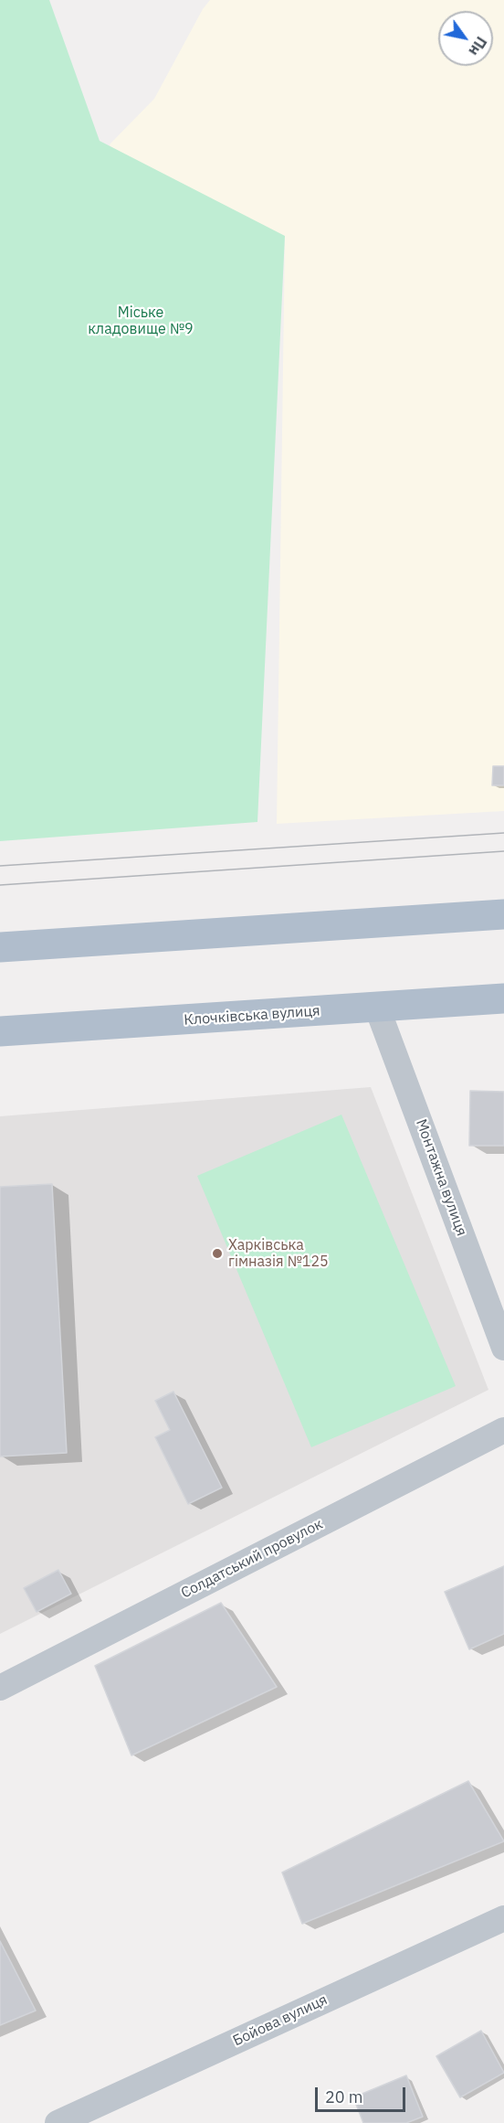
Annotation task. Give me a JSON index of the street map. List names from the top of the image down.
{
  "streets": {
    "main road": ["Клочківська вулиця"],
    "street": ["Монтажна вулиця", "Солдатський провулок", "Бойова вулиця"]
  },
  "crossings": [
    ["Клочківська вулиця", "Монтажна вулиця"]
  ],
  "parks": ["Міське кладовище №9"],
  "places": ["Харківська гімназія №125"],
  "scale_bar": "20 m",
  "north": "bottom right"
}
